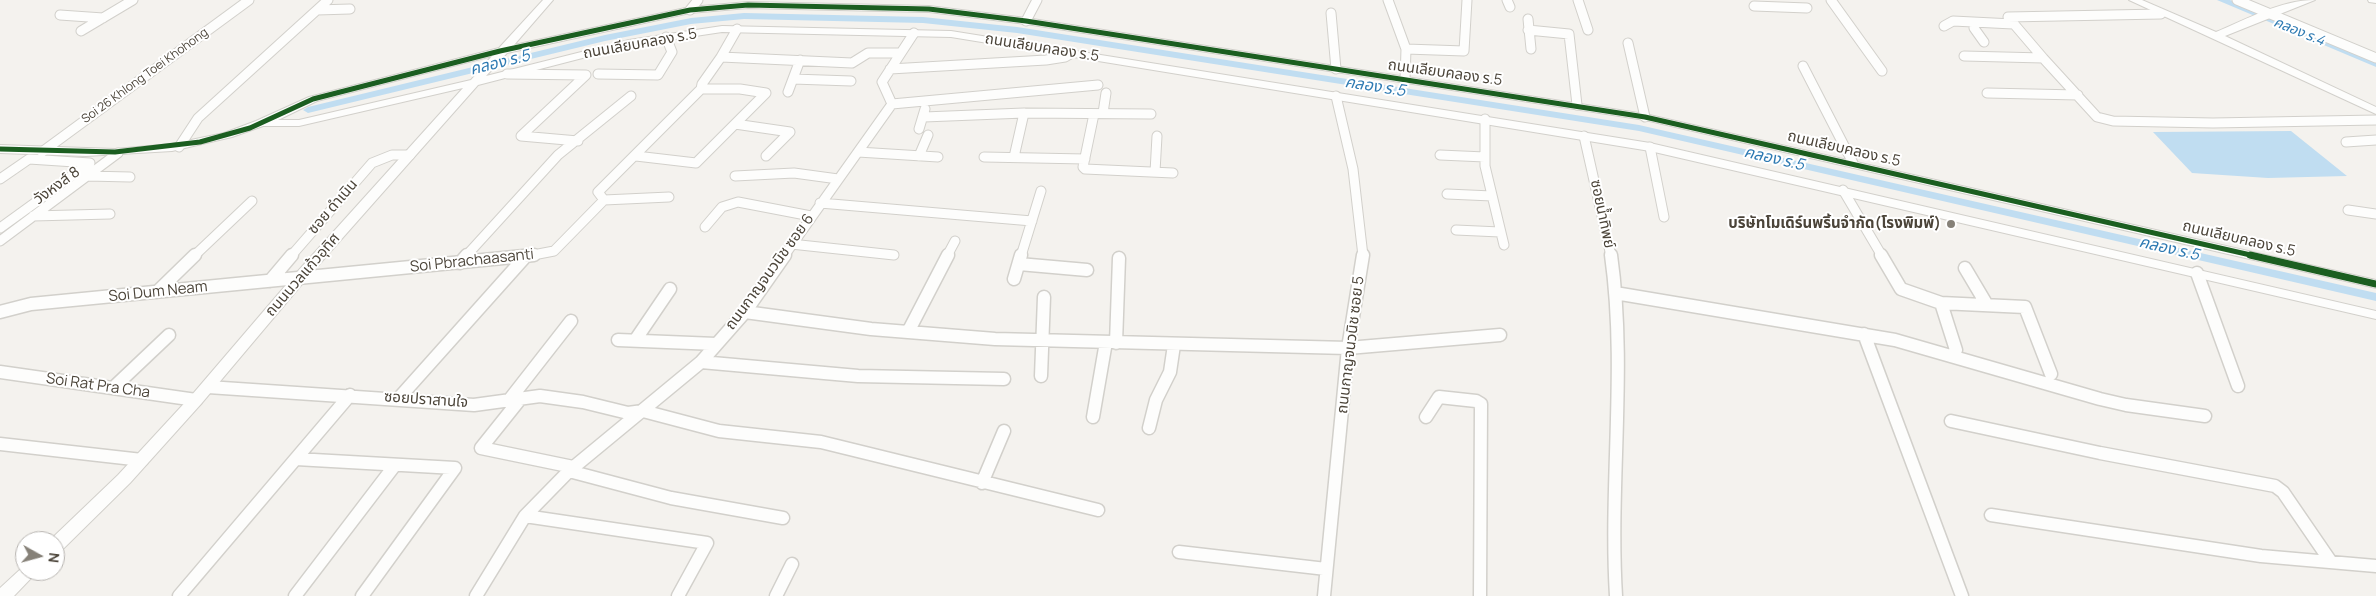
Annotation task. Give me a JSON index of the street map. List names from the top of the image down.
{
  "streets": {
    "street": [
      "ถนนเลียบคลอง ร.5",
      "Soi 26 Khlong Toei Khohong",
      "วังหงส์ 8",
      "ซอย ดำเนิน",
      "ซอยน้ำทิพย์",
      "Soi Pbrachaasanti",
      "ถนนกาญจนวนิช ซอย 6",
      "ถนนนวลแก้วอุทิศ",
      "Soi Dum Neam",
      "ถนนกาญจนวนิช ซอย 5",
      "Soi Rat Pra Cha",
      "ซอยปราสานใจ"
    ]
  },
  "crossings": [
    ["ถนนเลียบคลอง ร.5", "ซอยน้ำทิพย์"],
    ["ถนนเลียบคลอง ร.5", "ถนนนวลแก้วอุทิศ"],
    ["ถนนเลียบคลอง ร.5", "ถนนกาญจนวนิช ซอย 5"],
    ["ซอย ดำเนิน", "ถนนนวลแก้วอุทิศ"],
    ["ซอย ดำเนิน", "Soi Dum Neam"],
    ["Soi Pbrachaasanti", "Soi Dum Neam"],
    ["ถนนกาญจนวนิช ซอย 6", "ซอยปราสานใจ"],
    ["ถนนนวลแก้วอุทิศ", "Soi Dum Neam"],
    ["ถนนนวลแก้วอุทิศ", "Soi Rat Pra Cha"],
    ["ถนนนวลแก้วอุทิศ", "ซอยปราสานใจ"]
  ],
  "water": ["คลอง ร.4", "คลอง ร.5"],
  "places": ["บริษัทโมเดิร์นพริ้นจำกัด(โรงพิมพ์)"],
  "north": "right"
}
